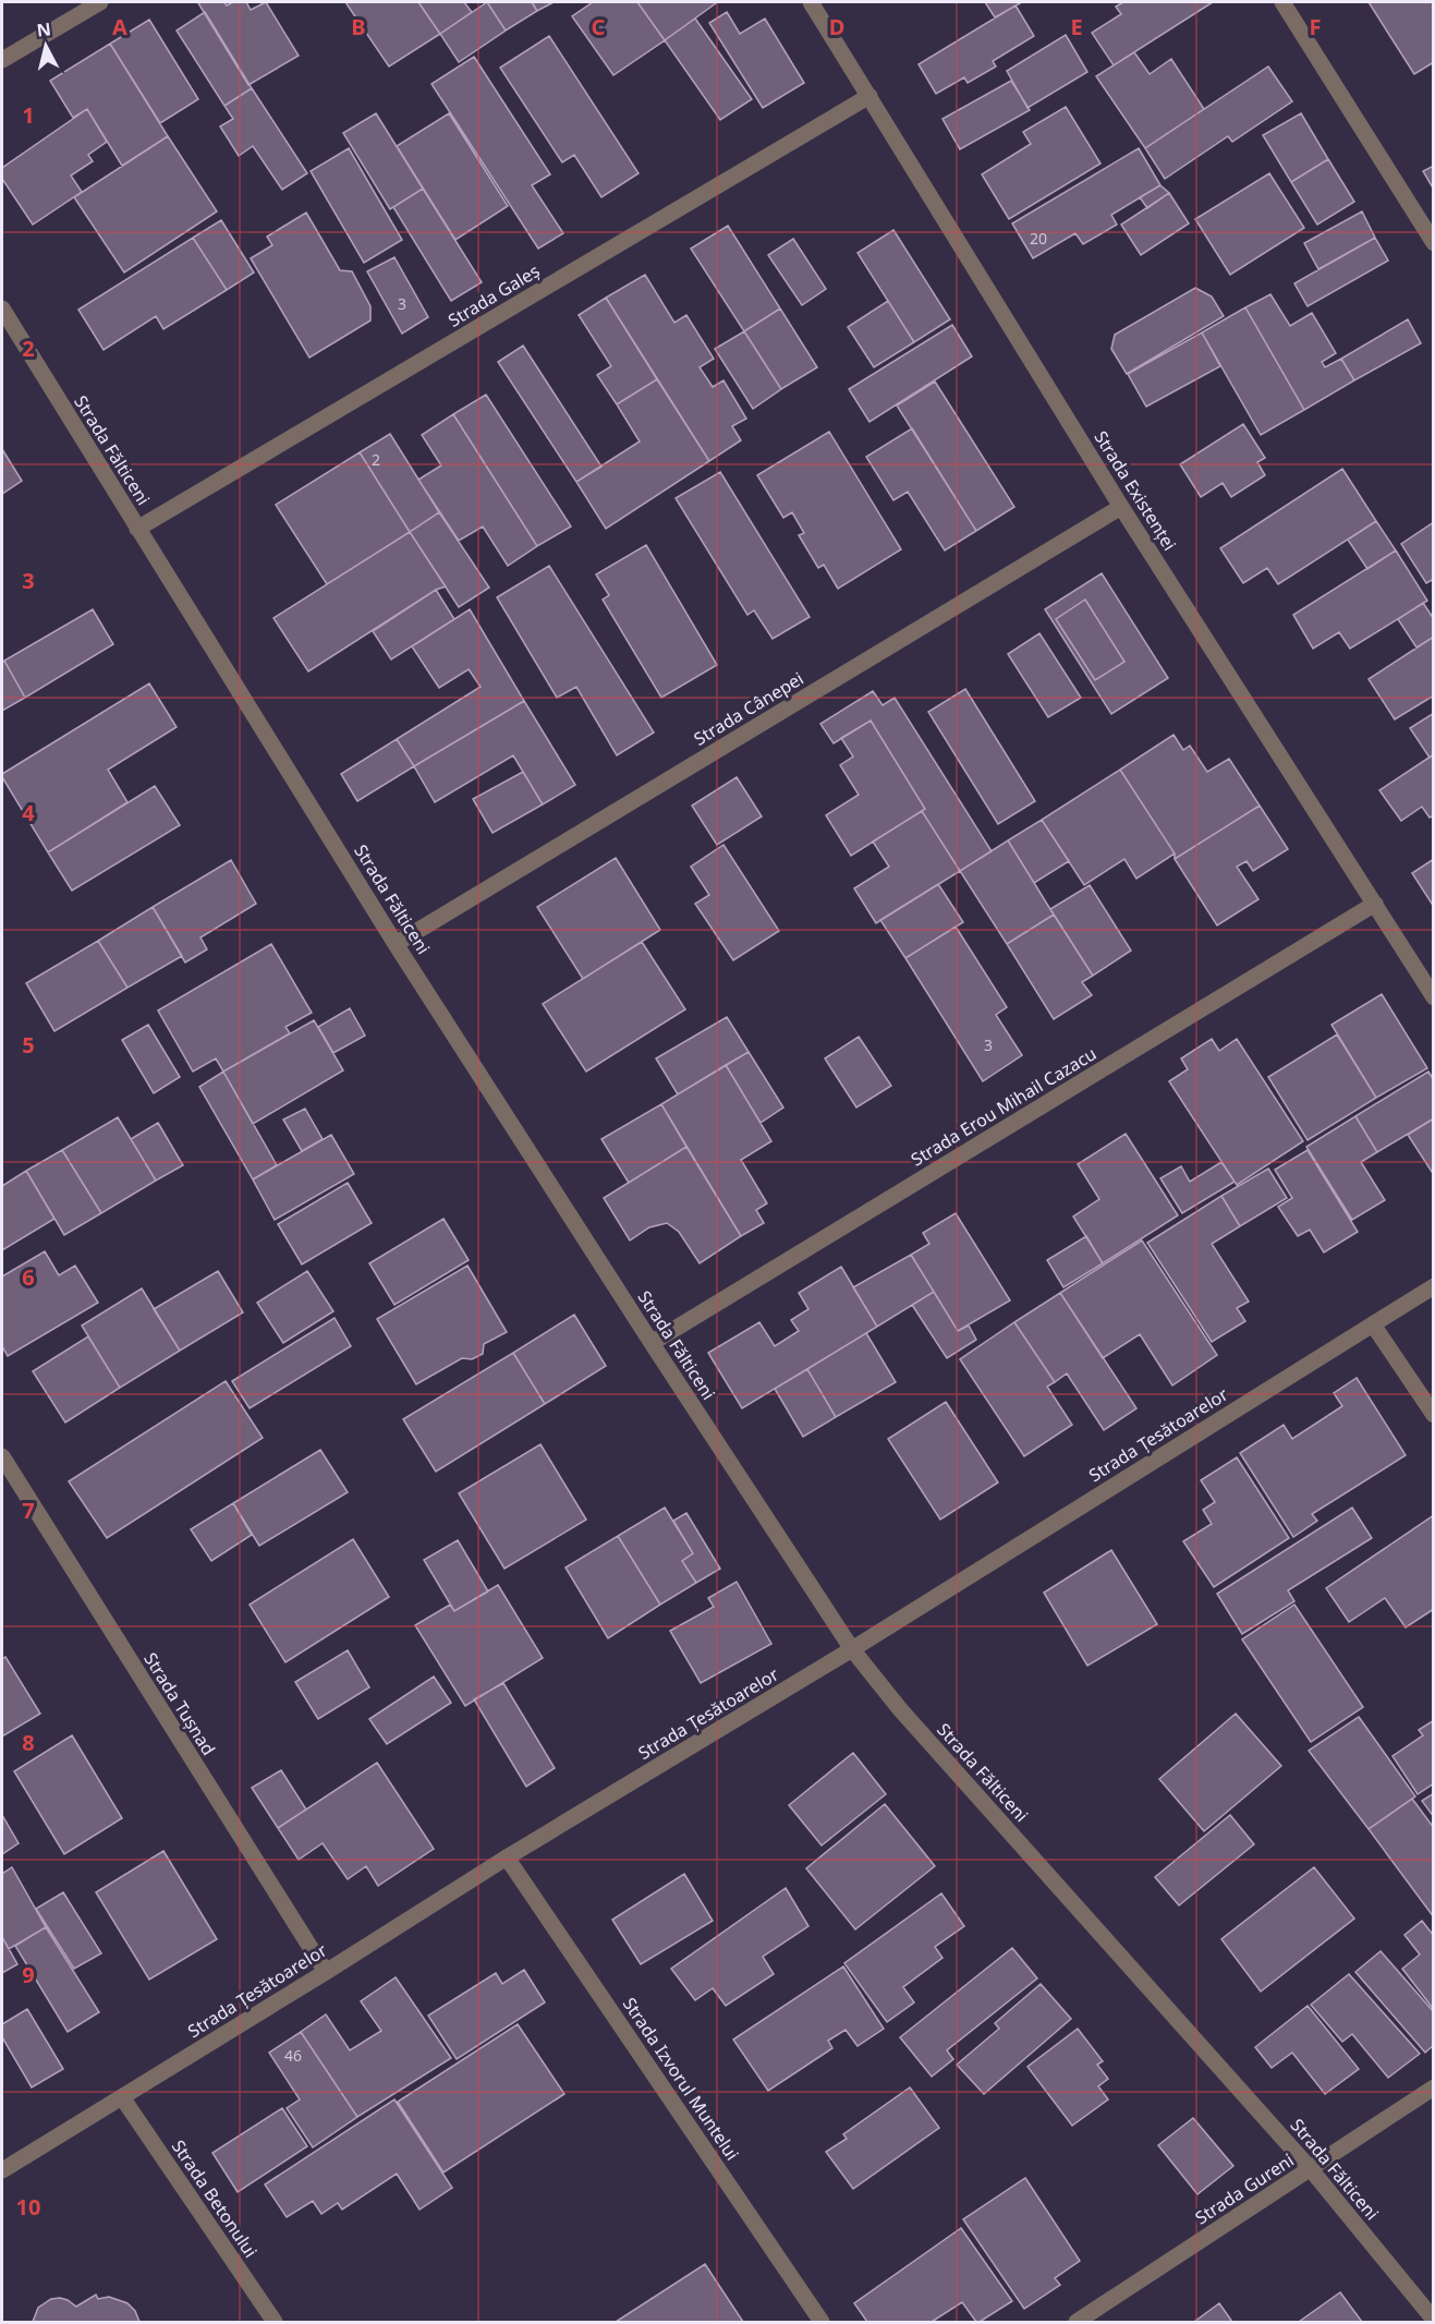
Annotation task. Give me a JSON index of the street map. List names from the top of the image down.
{
  "streets": {
    "street": [
      "Strada Galeș",
      "Strada Fălticeni",
      "Strada Existenței",
      "Strada Cânepei",
      "Strada Erou Mihail Cazacu",
      "Strada Țesătoarelor",
      "Strada Tușnad",
      "Strada Izvorul Muntelui",
      "Strada Gureni",
      "Strada Betonului"
    ]
  },
  "crossings": [
    ["Strada Galeș", "Strada Fălticeni"],
    ["Strada Galeș", "Strada Existenței"],
    ["Strada Fălticeni", "Strada Cânepei"],
    ["Strada Fălticeni", "Strada Erou Mihail Cazacu"],
    ["Strada Fălticeni", "Strada Țesătoarelor"],
    ["Strada Fălticeni", "Strada Gureni"],
    ["Strada Existenței", "Strada Cânepei"],
    ["Strada Existenței", "Strada Erou Mihail Cazacu"],
    ["Strada Țesătoarelor", "Strada Tușnad"],
    ["Strada Țesătoarelor", "Strada Izvorul Muntelui"],
    ["Strada Țesătoarelor", "Strada Betonului"]
  ],
  "house_numbers": [
    "20",
    "3",
    "2",
    "3",
    "46"
  ],
  "north": "top",
  "grid": {
    "columns": [
      "A",
      "B",
      "C",
      "D",
      "E",
      "F"
    ],
    "rows": [
      "1",
      "2",
      "3",
      "4",
      "5",
      "6",
      "7",
      "8",
      "9",
      "10"
    ]
  }
}
